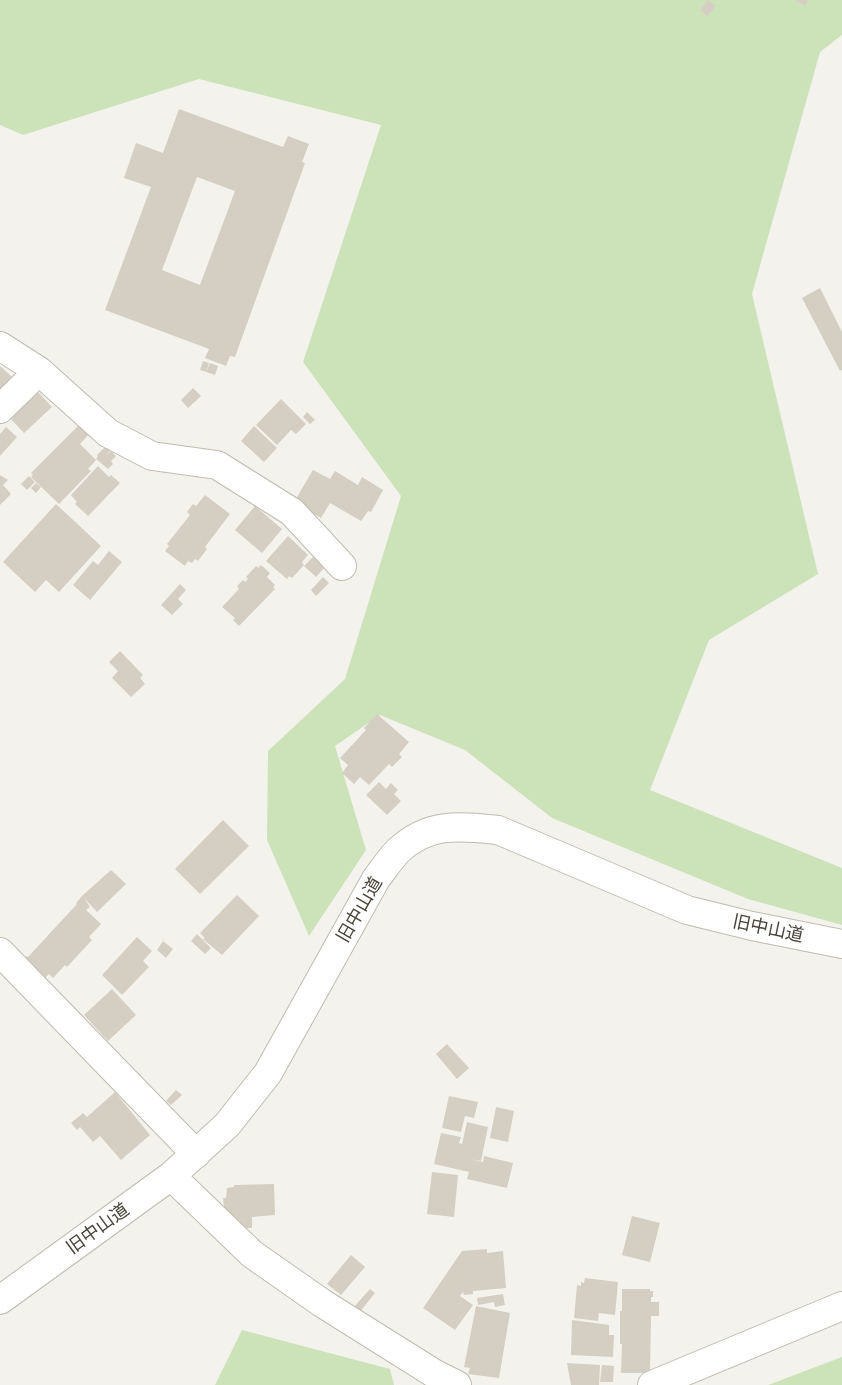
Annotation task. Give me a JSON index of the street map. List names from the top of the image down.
{
  "streets": {
    "street": ["旧中山道"]
  }
}
